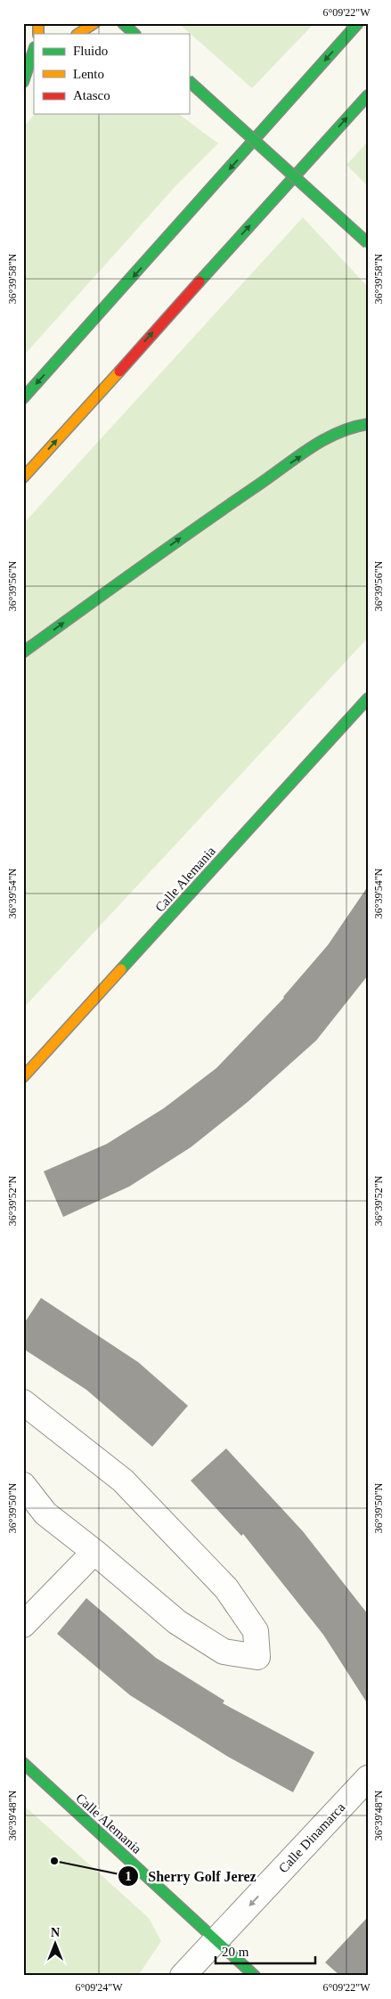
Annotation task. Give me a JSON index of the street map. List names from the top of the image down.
{
  "streets": {
    "main road": ["Calle Alemania"],
    "street": ["Calle Dinamarca"]
  },
  "crossings": [
    ["Calle Alemania", "Calle Dinamarca"]
  ],
  "one_way": ["Calle Dinamarca"],
  "places": ["Sherry Golf Jerez"],
  "legend": ["Fluido", "Lento", "Atasco"],
  "scale_bar": "20 m",
  "north": "top",
  "coordinates": [
    "6°09'22\"W",
    "36°39'58\"N",
    "36°39'56\"N",
    "36°39'54\"N",
    "36°39'52\"N",
    "36°39'50\"N",
    "36°39'48\"N",
    "6°09'24\"W"
  ]
}
